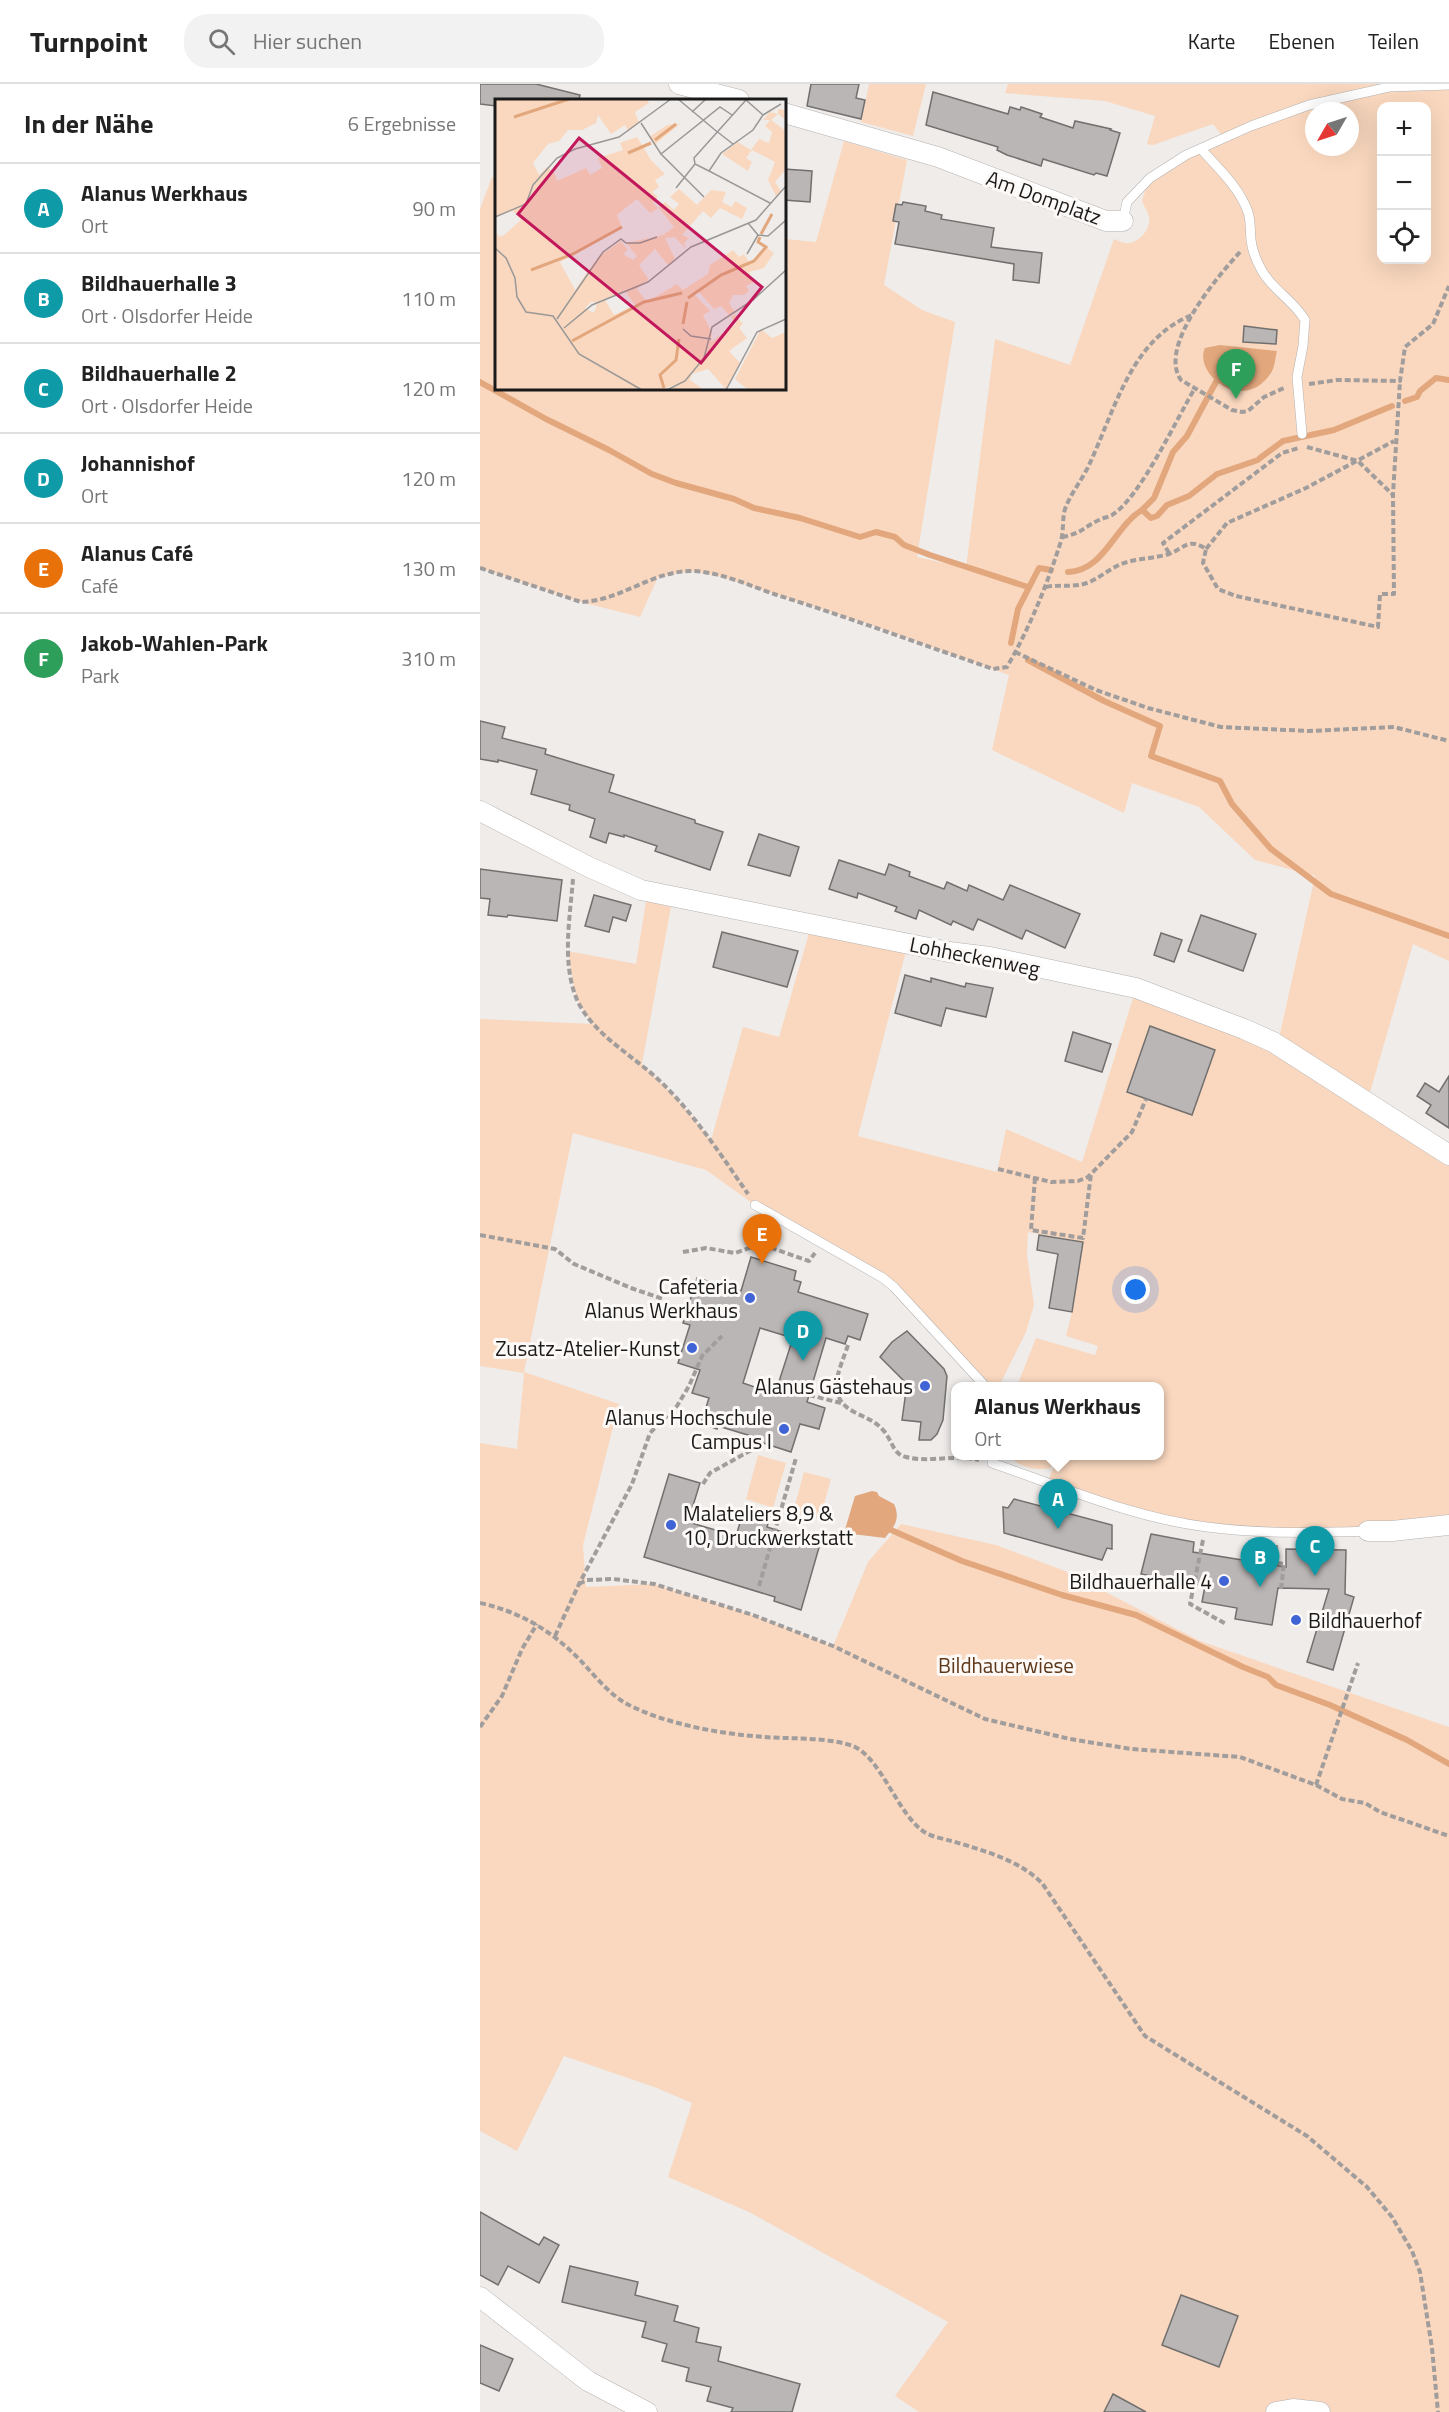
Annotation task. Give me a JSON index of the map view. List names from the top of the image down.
{
  "streets": {
    "street": ["Am Domplatz", "Lohheckenweg"]
  },
  "parks": ["Bildhauerwiese"],
  "places": [
    "Cafeteria Alanus Werkhaus",
    "Zusatz-Atelier-Kunst",
    "Alanus Gästehaus",
    "Alanus Hochschule Campus I",
    "Malateliers 8,9 & 10, Druckwerkstatt",
    "Bildhauerhalle 4",
    "Bildhauerhof"
  ],
  "north": "bottom left",
  "page": {
    "header": "Turnpoint",
    "search": "Hier suchen",
    "nav": ["Karte", "Ebenen", "Teilen"],
    "heading": ["In der Nähe", "6 Ergebnisse"],
    "map_buttons": ["+", "−"],
    "list": [
      {
        "mark": "A",
        "name": "Alanus Werkhaus",
        "note": "Ort",
        "value": "90 m"
      },
      {
        "mark": "B",
        "name": "Bildhauerhalle 3",
        "note": "Ort · Olsdorfer Heide",
        "value": "110 m"
      },
      {
        "mark": "C",
        "name": "Bildhauerhalle 2",
        "note": "Ort · Olsdorfer Heide",
        "value": "120 m"
      },
      {
        "mark": "D",
        "name": "Johannishof",
        "note": "Ort",
        "value": "120 m"
      },
      {
        "mark": "E",
        "name": "Alanus Café",
        "note": "Café",
        "value": "130 m"
      },
      {
        "mark": "F",
        "name": "Jakob-Wahlen-Park",
        "note": "Park",
        "value": "310 m"
      }
    ],
    "pins": [
      "F",
      "E",
      "D",
      "A",
      "C",
      "B"
    ],
    "popup": ["Alanus Werkhaus", "Ort"]
  }
}
